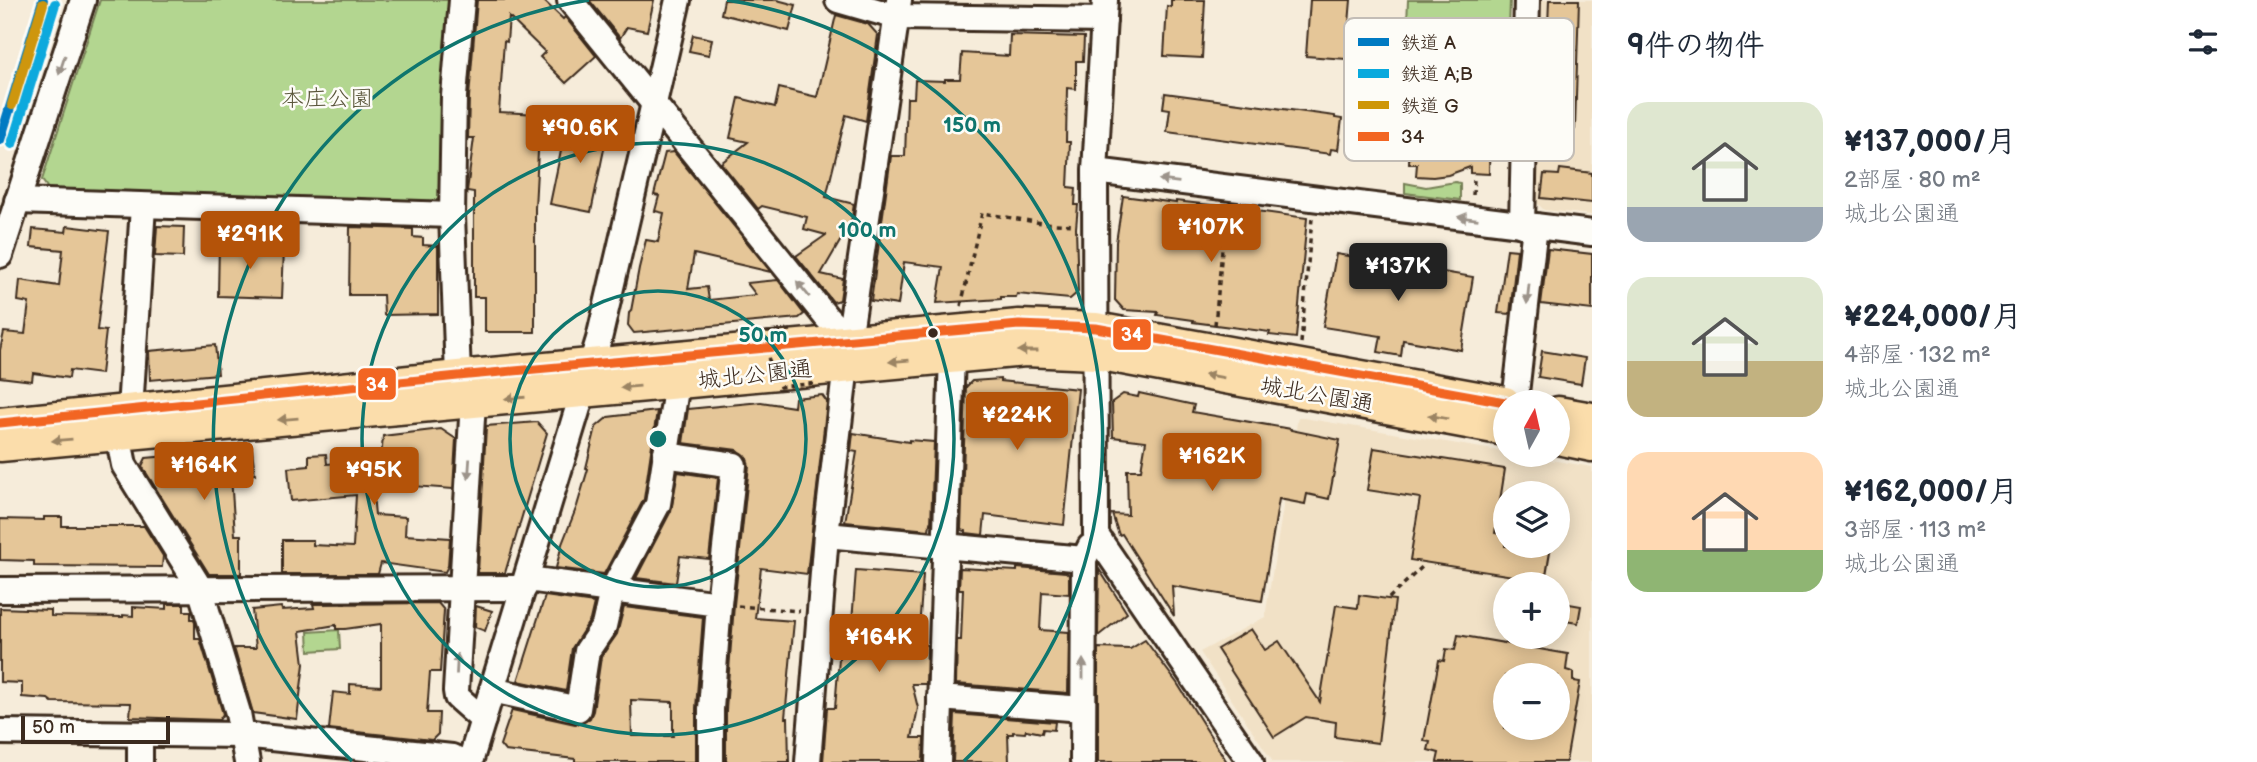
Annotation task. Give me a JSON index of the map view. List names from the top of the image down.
{
  "streets": {
    "main road": ["城北公園通"]
  },
  "parks": ["本庄公園"],
  "lines": [
    "rail line A",
    "rail line A;B",
    "rail line G",
    "transit line 34"
  ],
  "legend": [
    "鉄道 A",
    "鉄道 A;B",
    "鉄道 G",
    "34"
  ],
  "scale_bar": "50 m",
  "north": "top",
  "page": {
    "heading": "9件の物件",
    "list": [
      {
        "name": "¥137,000/月",
        "note": "2部屋 · 80 m² · 城北公園通"
      },
      {
        "name": "¥224,000/月",
        "note": "4部屋 · 132 m² · 城北公園通"
      },
      {
        "name": "¥162,000/月",
        "note": "3部屋 · 113 m² · 城北公園通"
      }
    ],
    "price": [
      "¥90.6K",
      "¥107K",
      "¥291K",
      "¥137K",
      "¥224K",
      "¥162K",
      "¥164K",
      "¥95K",
      "¥164K"
    ],
    "map_buttons": ["+", "−"],
    "scale": "50 m"
  },
  "rings": ["150 m", "100 m", "50 m"]
}
